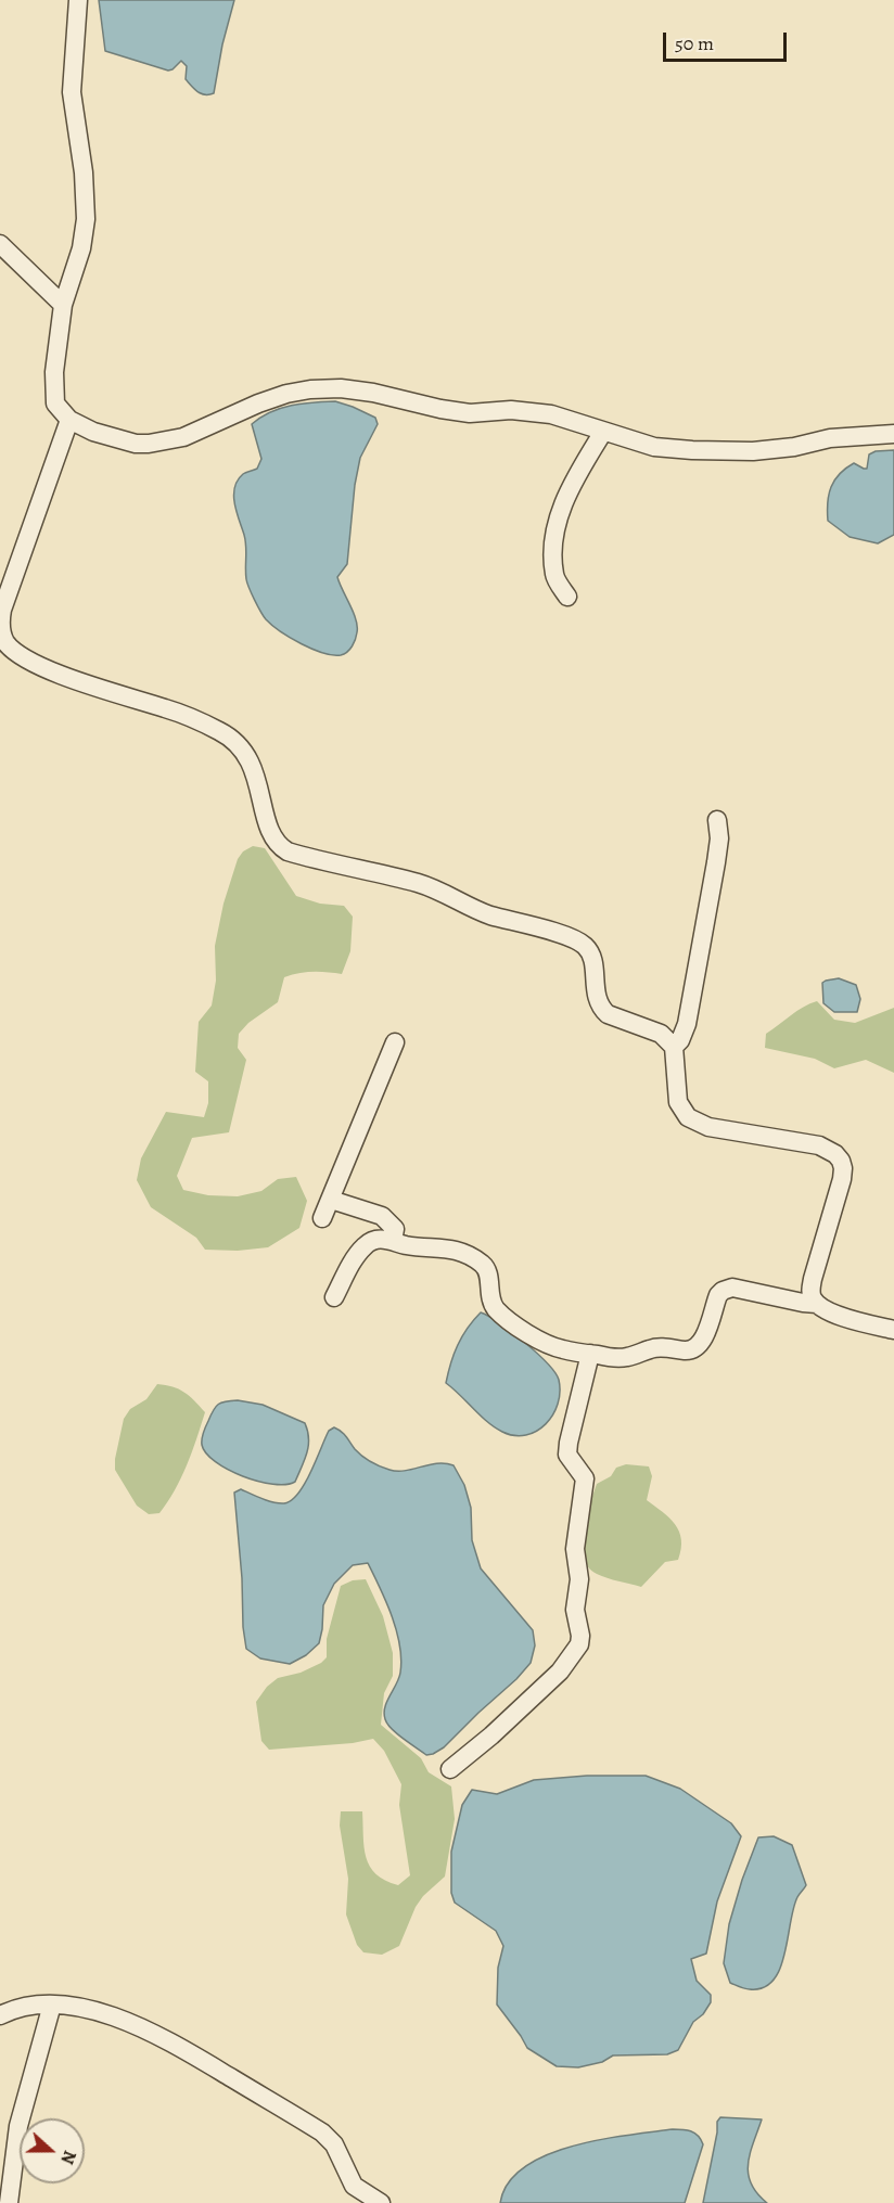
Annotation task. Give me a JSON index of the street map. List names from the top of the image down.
{
  "scale_bar": "50 m",
  "north": "right"
}
